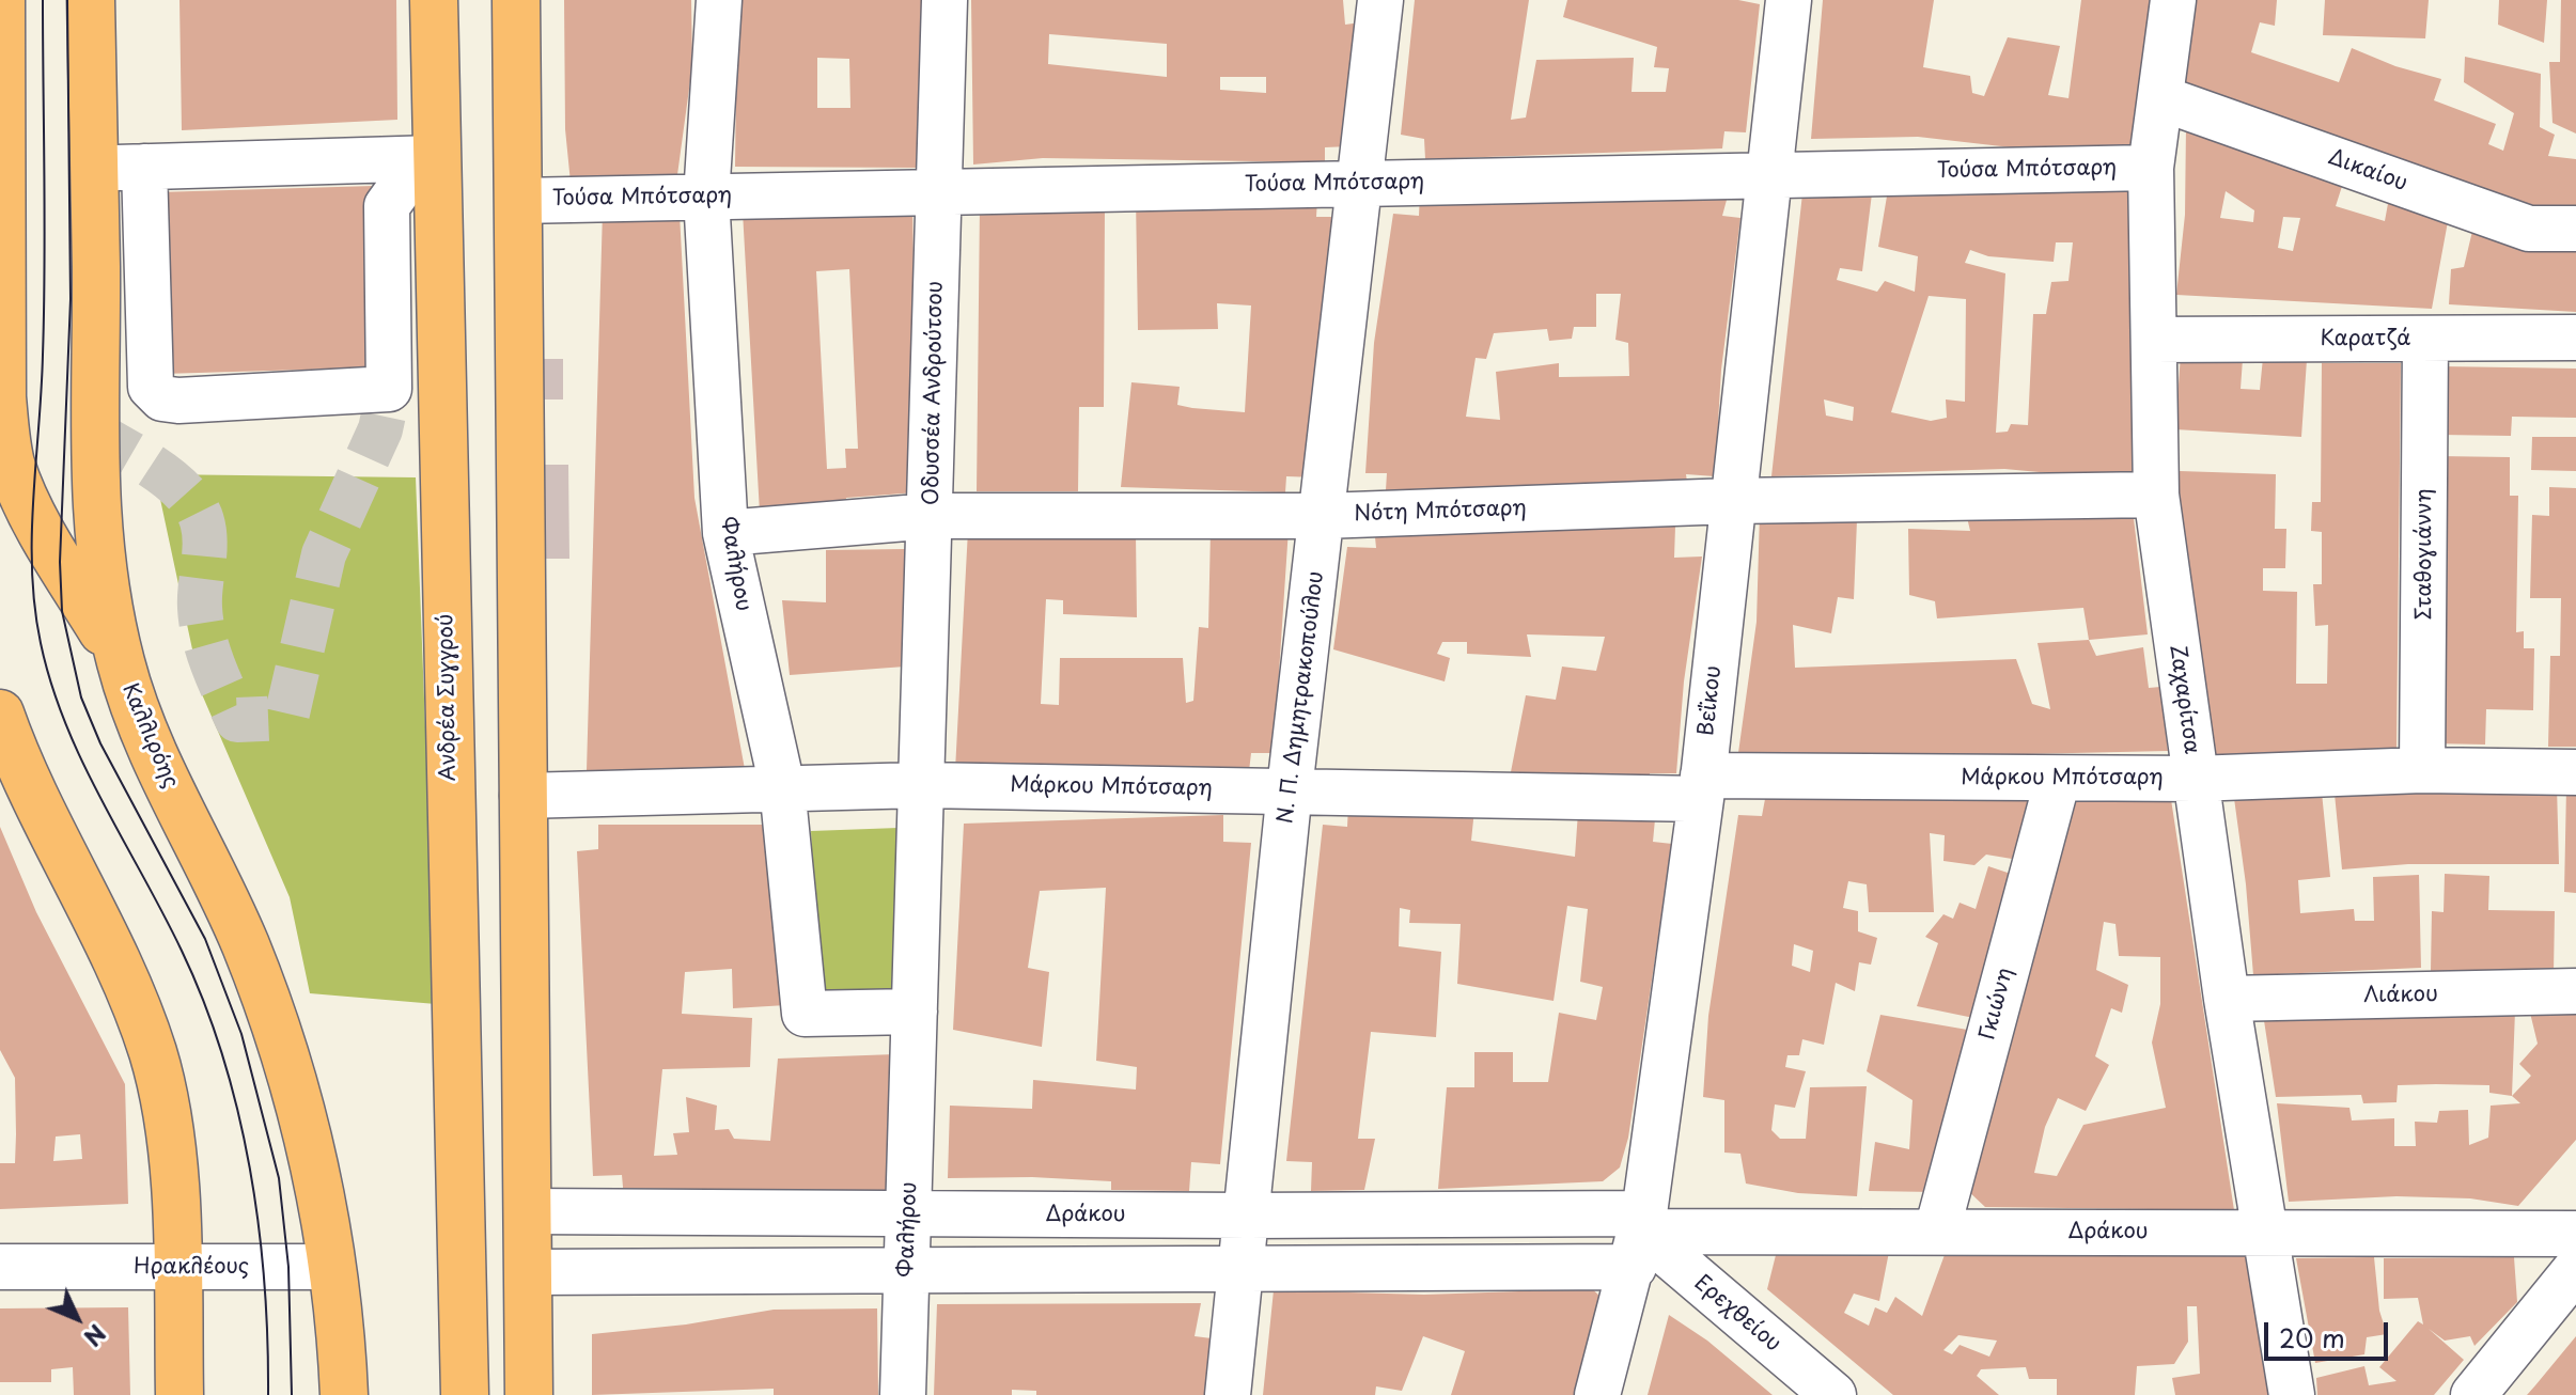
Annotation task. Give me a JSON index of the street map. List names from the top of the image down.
{
  "streets": {
    "main road": ["Ανδρέα Συγγρού", "Καλλιρόης"],
    "street": [
      "Τούσα Μπότσαρη",
      "Δικαίου",
      "Καρατζά",
      "Οδυσσέα Ανδρούτσου",
      "Νότη Μπότσαρη",
      "Σταθογιάννη",
      "Φαλήρου",
      "Ν. Π. Δημητρακοπούλου",
      "Ζαχαρίτσα",
      "Βεΐκου",
      "Μάρκου Μπότσαρη",
      "Λιάκου",
      "Γκιώνη",
      "Δράκου",
      "Ηρακλέους",
      "Ερεχθείου"
    ]
  },
  "crossings": [
    ["Τούσα Μπότσαρη", "Οδυσσέα Ανδρούτσου"],
    ["Τούσα Μπότσαρη", "Φαλήρου"],
    ["Τούσα Μπότσαρη", "Ν. Π. Δημητρακοπούλου"],
    ["Τούσα Μπότσαρη", "Ζαχαρίτσα"],
    ["Τούσα Μπότσαρη", "Βεΐκου"],
    ["Δικαίου", "Ζαχαρίτσα"],
    ["Καρατζά", "Σταθογιάννη"],
    ["Καρατζά", "Ζαχαρίτσα"],
    ["Οδυσσέα Ανδρούτσου", "Νότη Μπότσαρη"],
    ["Οδυσσέα Ανδρούτσου", "Φαλήρου"],
    ["Οδυσσέα Ανδρούτσου", "Μάρκου Μπότσαρη"],
    ["Νότη Μπότσαρη", "Φαλήρου"],
    ["Νότη Μπότσαρη", "Ν. Π. Δημητρακοπούλου"],
    ["Νότη Μπότσαρη", "Ζαχαρίτσα"],
    ["Νότη Μπότσαρη", "Βεΐκου"],
    ["Σταθογιάννη", "Μάρκου Μπότσαρη"],
    ["Φαλήρου", "Μάρκου Μπότσαρη"],
    ["Φαλήρου", "Δράκου"],
    ["Ν. Π. Δημητρακοπούλου", "Μάρκου Μπότσαρη"],
    ["Ν. Π. Δημητρακοπούλου", "Δράκου"],
    ["Ζαχαρίτσα", "Μάρκου Μπότσαρη"],
    ["Ζαχαρίτσα", "Λιάκου"],
    ["Ζαχαρίτσα", "Δράκου"],
    ["Βεΐκου", "Μάρκου Μπότσαρη"],
    ["Βεΐκου", "Δράκου"],
    ["Βεΐκου", "Ερεχθείου"],
    ["Καλλιρόης", "Ηρακλέους"],
    ["Μάρκου Μπότσαρη", "Γκιώνη"],
    ["Γκιώνη", "Δράκου"],
    ["Δράκου", "Ερεχθείου"]
  ],
  "scale_bar": "20 m",
  "north": "bottom right"
}
